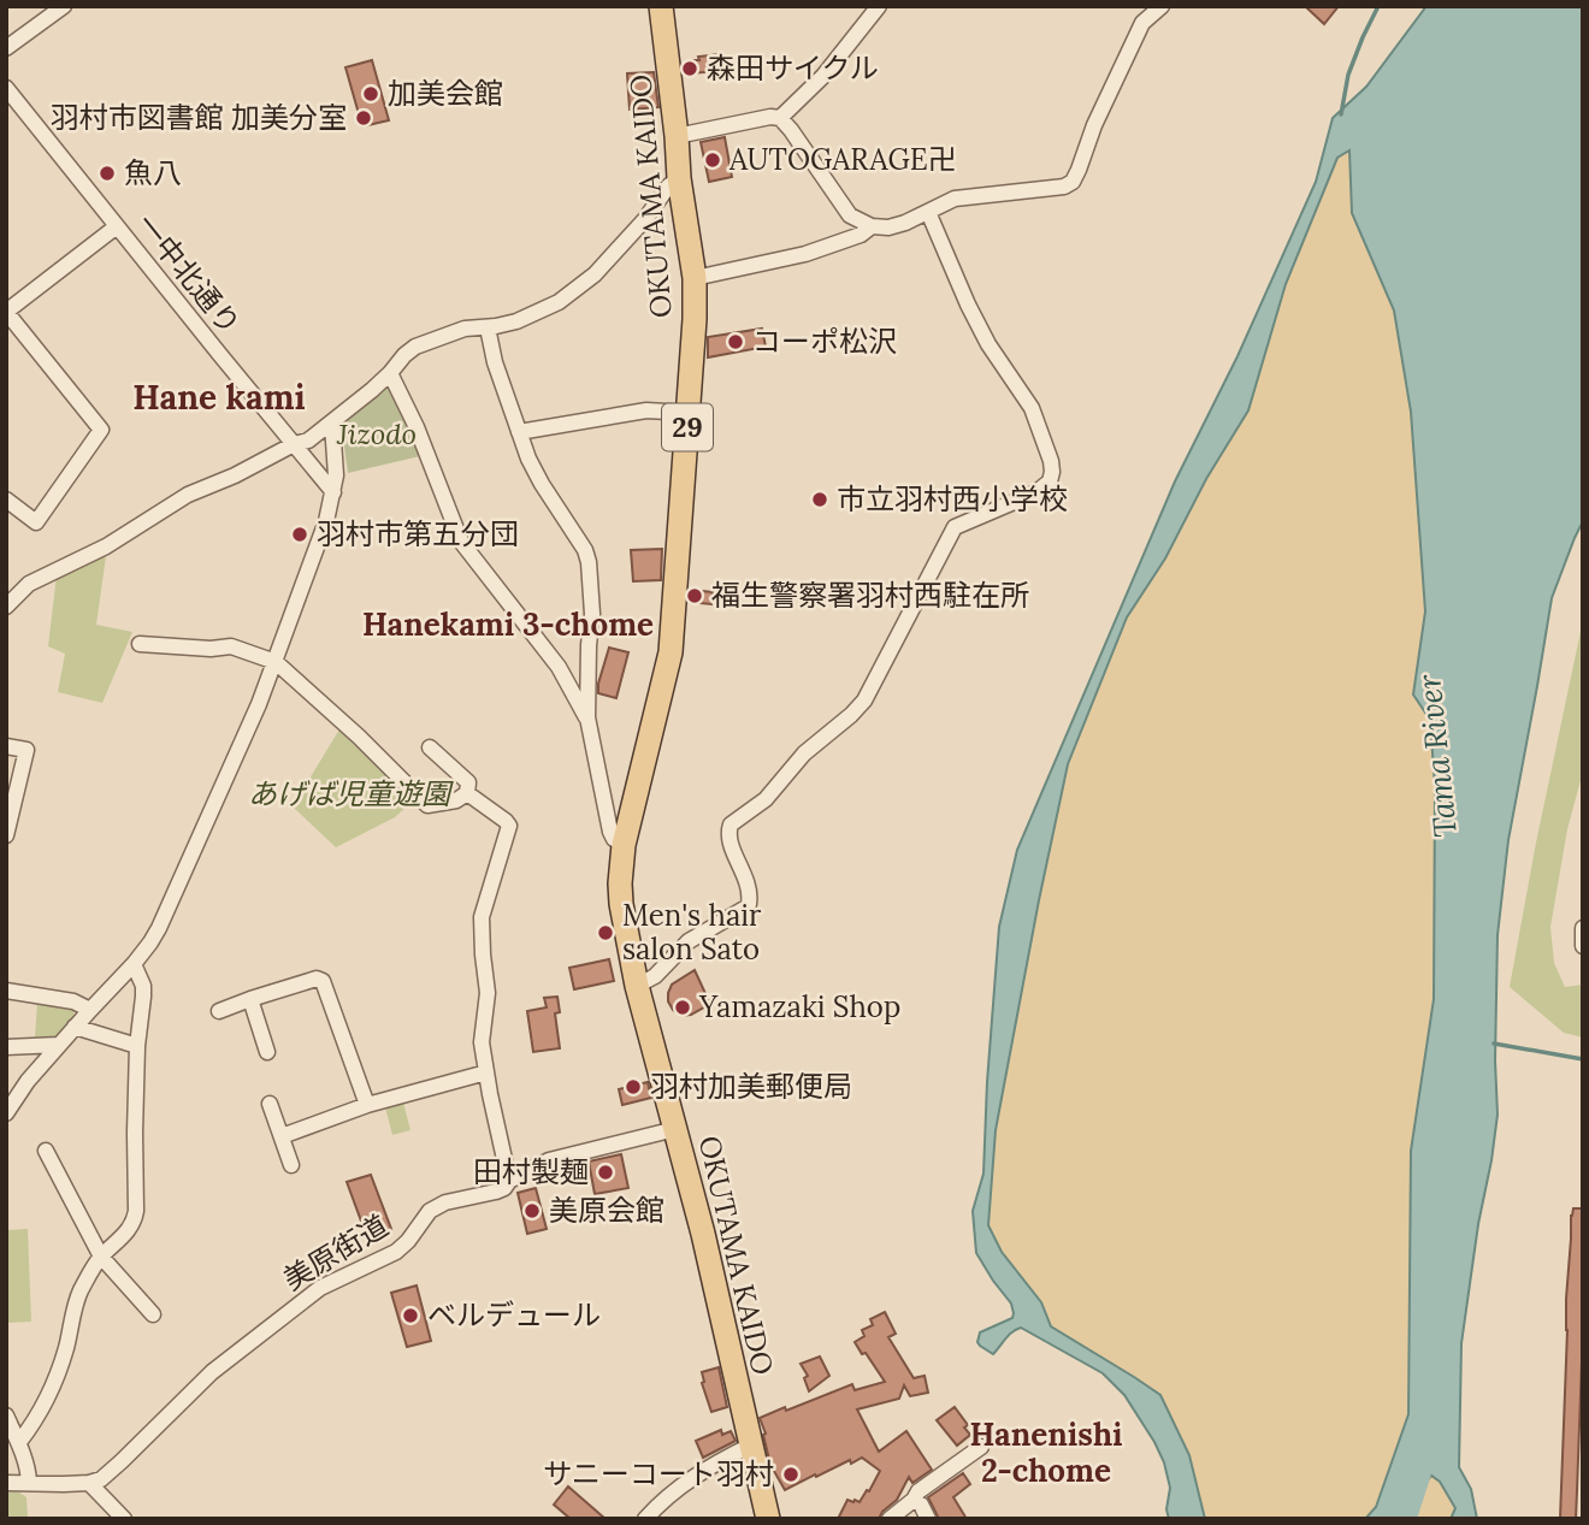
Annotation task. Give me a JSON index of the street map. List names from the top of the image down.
{
  "streets": {
    "main road": ["OKUTAMA KAIDO", "29"],
    "street": ["一中北通り", "美原街道"]
  },
  "crossings": [
    ["OKUTAMA KAIDO", "美原街道"]
  ],
  "districts": ["Hane kami", "Hanekami 3-chome", "Hanenishi 2-chome"],
  "water": ["Tama River"],
  "parks": ["Jizodo", "あげば児童遊園"],
  "places": [
    "森田サイクル",
    "加美会館",
    "羽村市図書館 加美分室",
    "AUTOGARAGE卍",
    "魚八",
    "コーポ松沢",
    "市立羽村西小学校",
    "羽村市第五分団",
    "福生警察署羽村西駐在所",
    "Men's hair salon Sato",
    "Yamazaki Shop",
    "羽村加美郵便局",
    "田村製麺",
    "美原会館",
    "ベルデュール",
    "サニーコート羽村"
  ]
}
